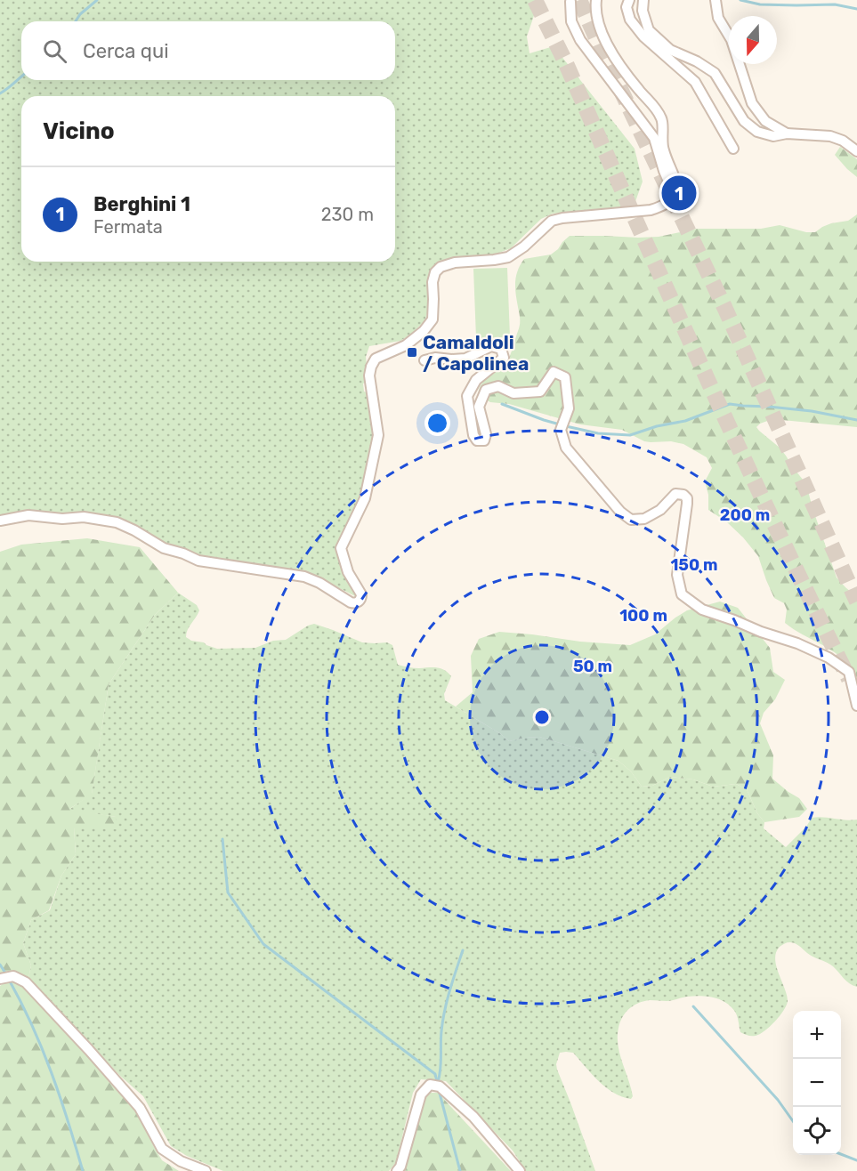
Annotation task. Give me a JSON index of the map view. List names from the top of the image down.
{
  "places": {
    "transit": ["Camaldoli / Capolinea"]
  },
  "north": "bottom",
  "page": {
    "search": "Cerca qui",
    "heading": "Vicino",
    "list": [
      {
        "mark": "1",
        "name": "Berghini 1",
        "note": "Fermata",
        "value": "230 m"
      }
    ],
    "pins": "1",
    "map_buttons": ["+", "−"]
  },
  "rings": [
    "200 m",
    "150 m",
    "100 m",
    "50 m"
  ]
}
